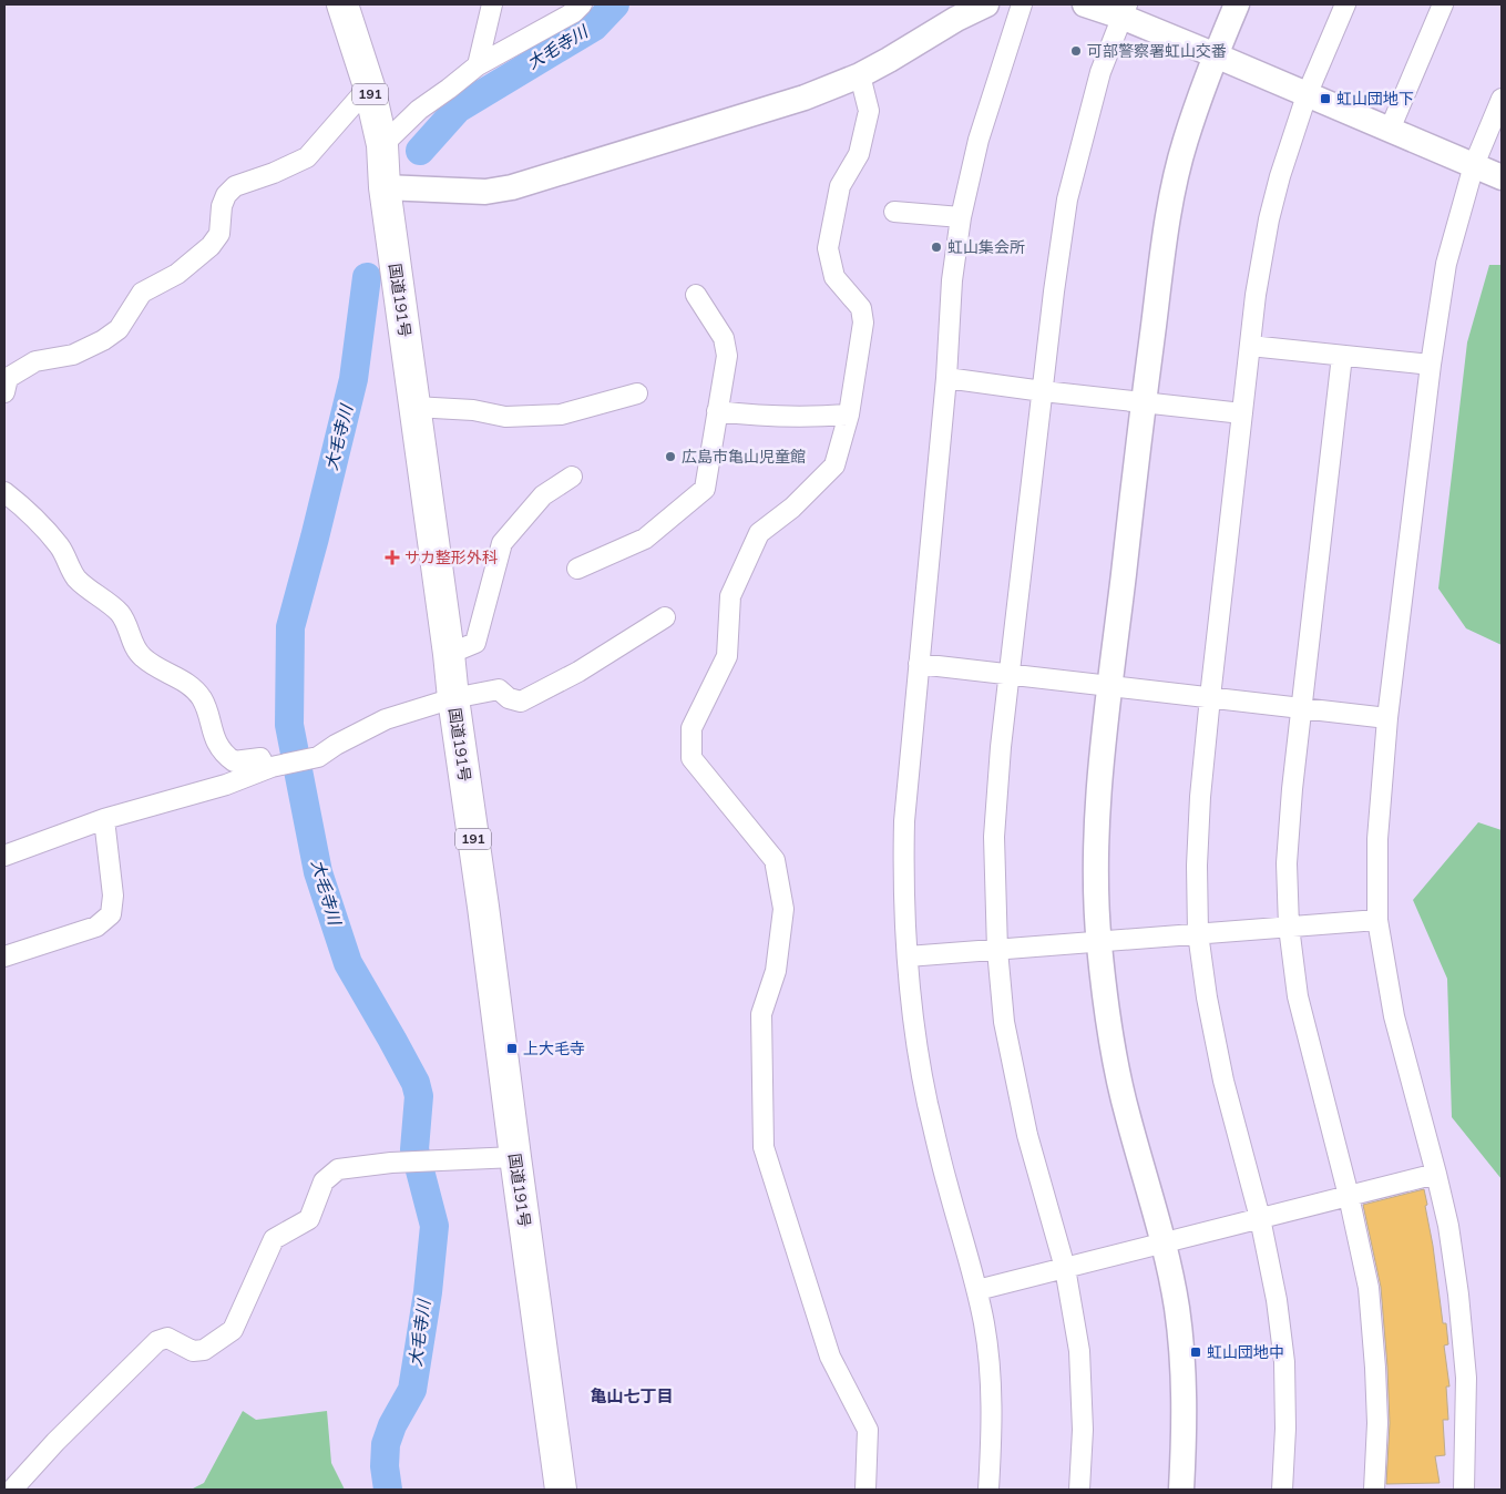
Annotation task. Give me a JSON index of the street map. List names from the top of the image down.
{
  "streets": {
    "highway": ["191", "国道191号"]
  },
  "districts": ["亀山七丁目"],
  "water": ["大毛寺川"],
  "places": {
    "other": ["可部警察署虹山交番", "虹山集会所", "広島市亀山児童館"],
    "transit": ["虹山団地下", "上大毛寺", "虹山団地中"],
    "health": ["サカ整形外科"]
  }
}
